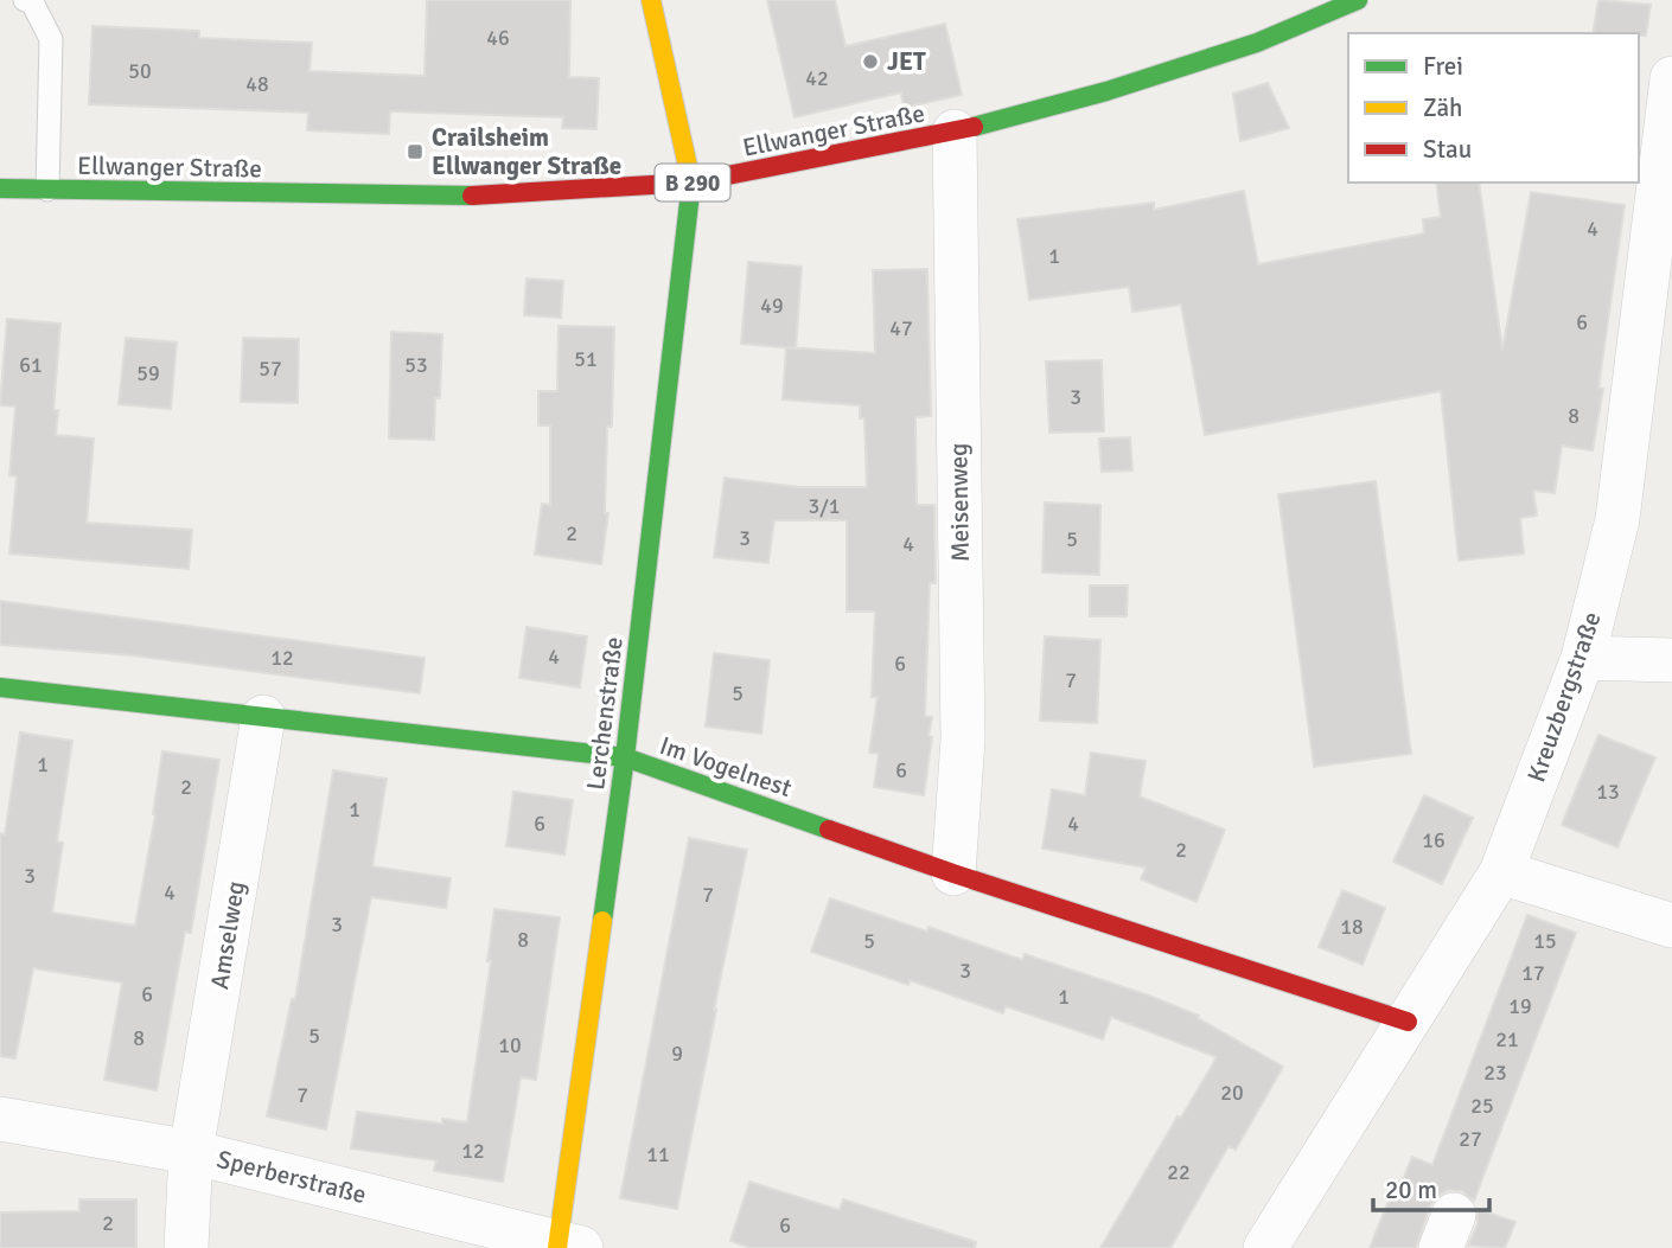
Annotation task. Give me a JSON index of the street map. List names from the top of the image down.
{
  "streets": {
    "street": [
      "Ellwanger Straße",
      "B 290",
      "Meisenweg",
      "Kreuzbergstraße",
      "Lerchenstraße",
      "Im Vogelnest",
      "Amselweg",
      "Sperberstraße"
    ]
  },
  "crossings": [
    ["Ellwanger Straße", "Meisenweg"],
    ["Ellwanger Straße", "Lerchenstraße"],
    ["Meisenweg", "Im Vogelnest"],
    ["Kreuzbergstraße", "Im Vogelnest"],
    ["Lerchenstraße", "Im Vogelnest"],
    ["Lerchenstraße", "Sperberstraße"],
    ["Im Vogelnest", "Amselweg"],
    ["Amselweg", "Sperberstraße"]
  ],
  "places": {
    "other": ["JET"],
    "transit": ["Crailsheim Ellwanger Straße"]
  },
  "house_numbers": [
    "46",
    "50",
    "42",
    "48",
    "4",
    "1",
    "49",
    "6",
    "47",
    "51",
    "61",
    "53",
    "57",
    "59",
    "3",
    "8",
    "3/1",
    "2",
    "3",
    "5",
    "4",
    "4",
    "12",
    "6",
    "7",
    "5",
    "1",
    "6",
    "2",
    "13",
    "1",
    "6",
    "4",
    "16",
    "2",
    "3",
    "4",
    "7",
    "3",
    "18",
    "8",
    "5",
    "15",
    "3",
    "17",
    "6",
    "1",
    "19",
    "5",
    "8",
    "21",
    "10",
    "9",
    "23",
    "20",
    "7",
    "25",
    "27",
    "12",
    "11",
    "22",
    "2",
    "6"
  ],
  "legend": ["Frei", "Zäh", "Stau"],
  "scale_bar": "20 m"
}
